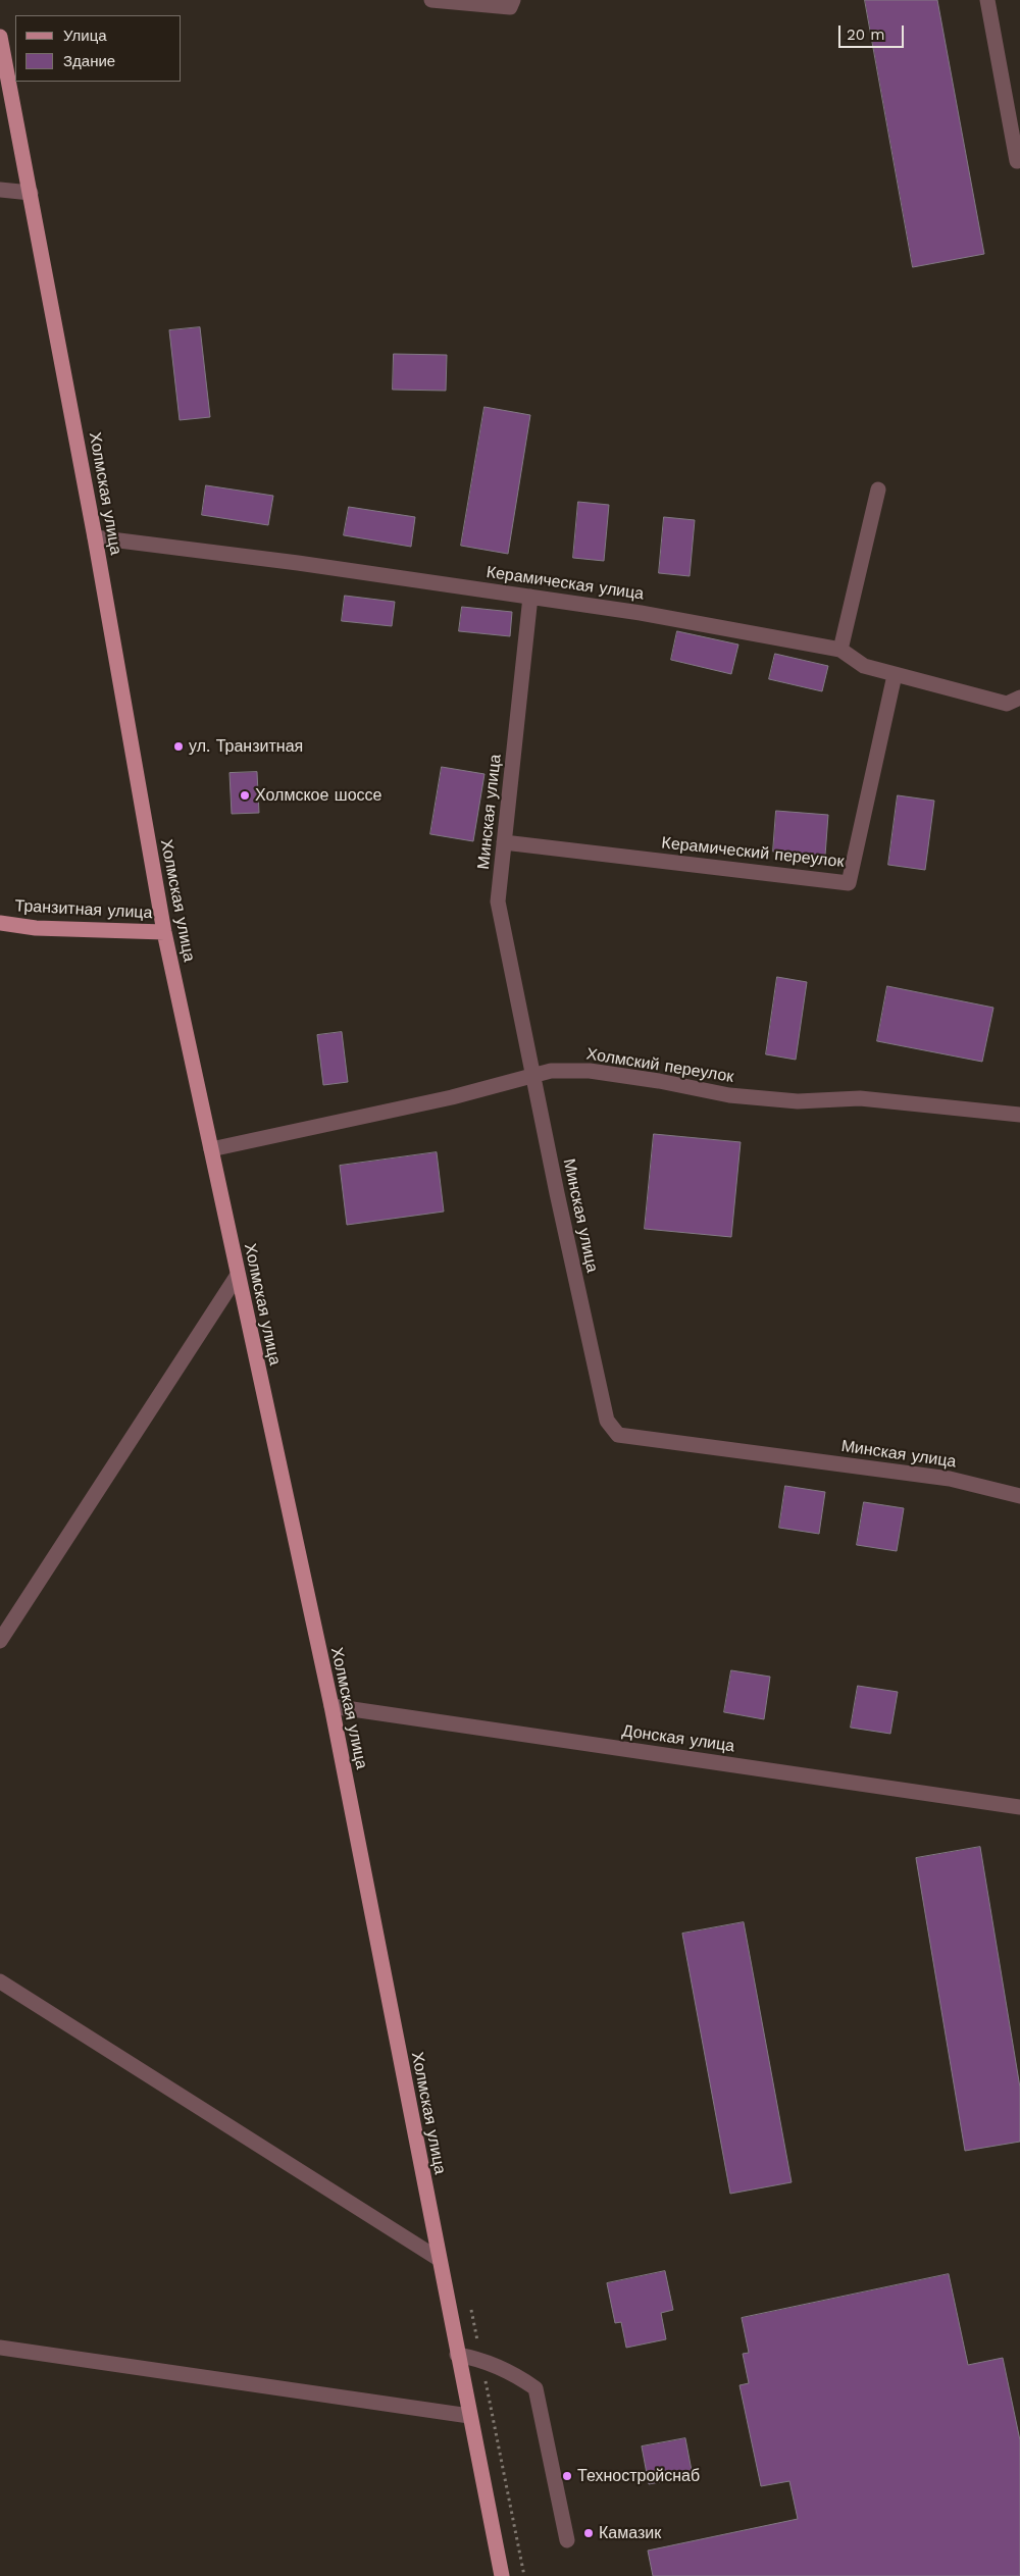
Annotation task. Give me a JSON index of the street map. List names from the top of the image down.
{
  "streets": {
    "main road": ["Холмская улица", "Транзитная улица"],
    "street": [
      "Керамическая улица",
      "Минская улица",
      "Керамический переулок",
      "Холмский переулок",
      "Донская улица"
    ]
  },
  "crossings": [
    ["Холмская улица", "Керамическая улица"],
    ["Холмская улица", "Транзитная улица"],
    ["Холмская улица", "Холмский переулок"],
    ["Холмская улица", "Донская улица"],
    ["Керамическая улица", "Минская улица"],
    ["Керамическая улица", "Керамический переулок"],
    ["Минская улица", "Керамический переулок"],
    ["Минская улица", "Холмский переулок"]
  ],
  "places": [
    "ул. Транзитная",
    "Холмское шоссе",
    "Техностройснаб",
    "Камазик"
  ],
  "legend": ["Улица", "Здание"],
  "scale_bar": "20 m"
}
